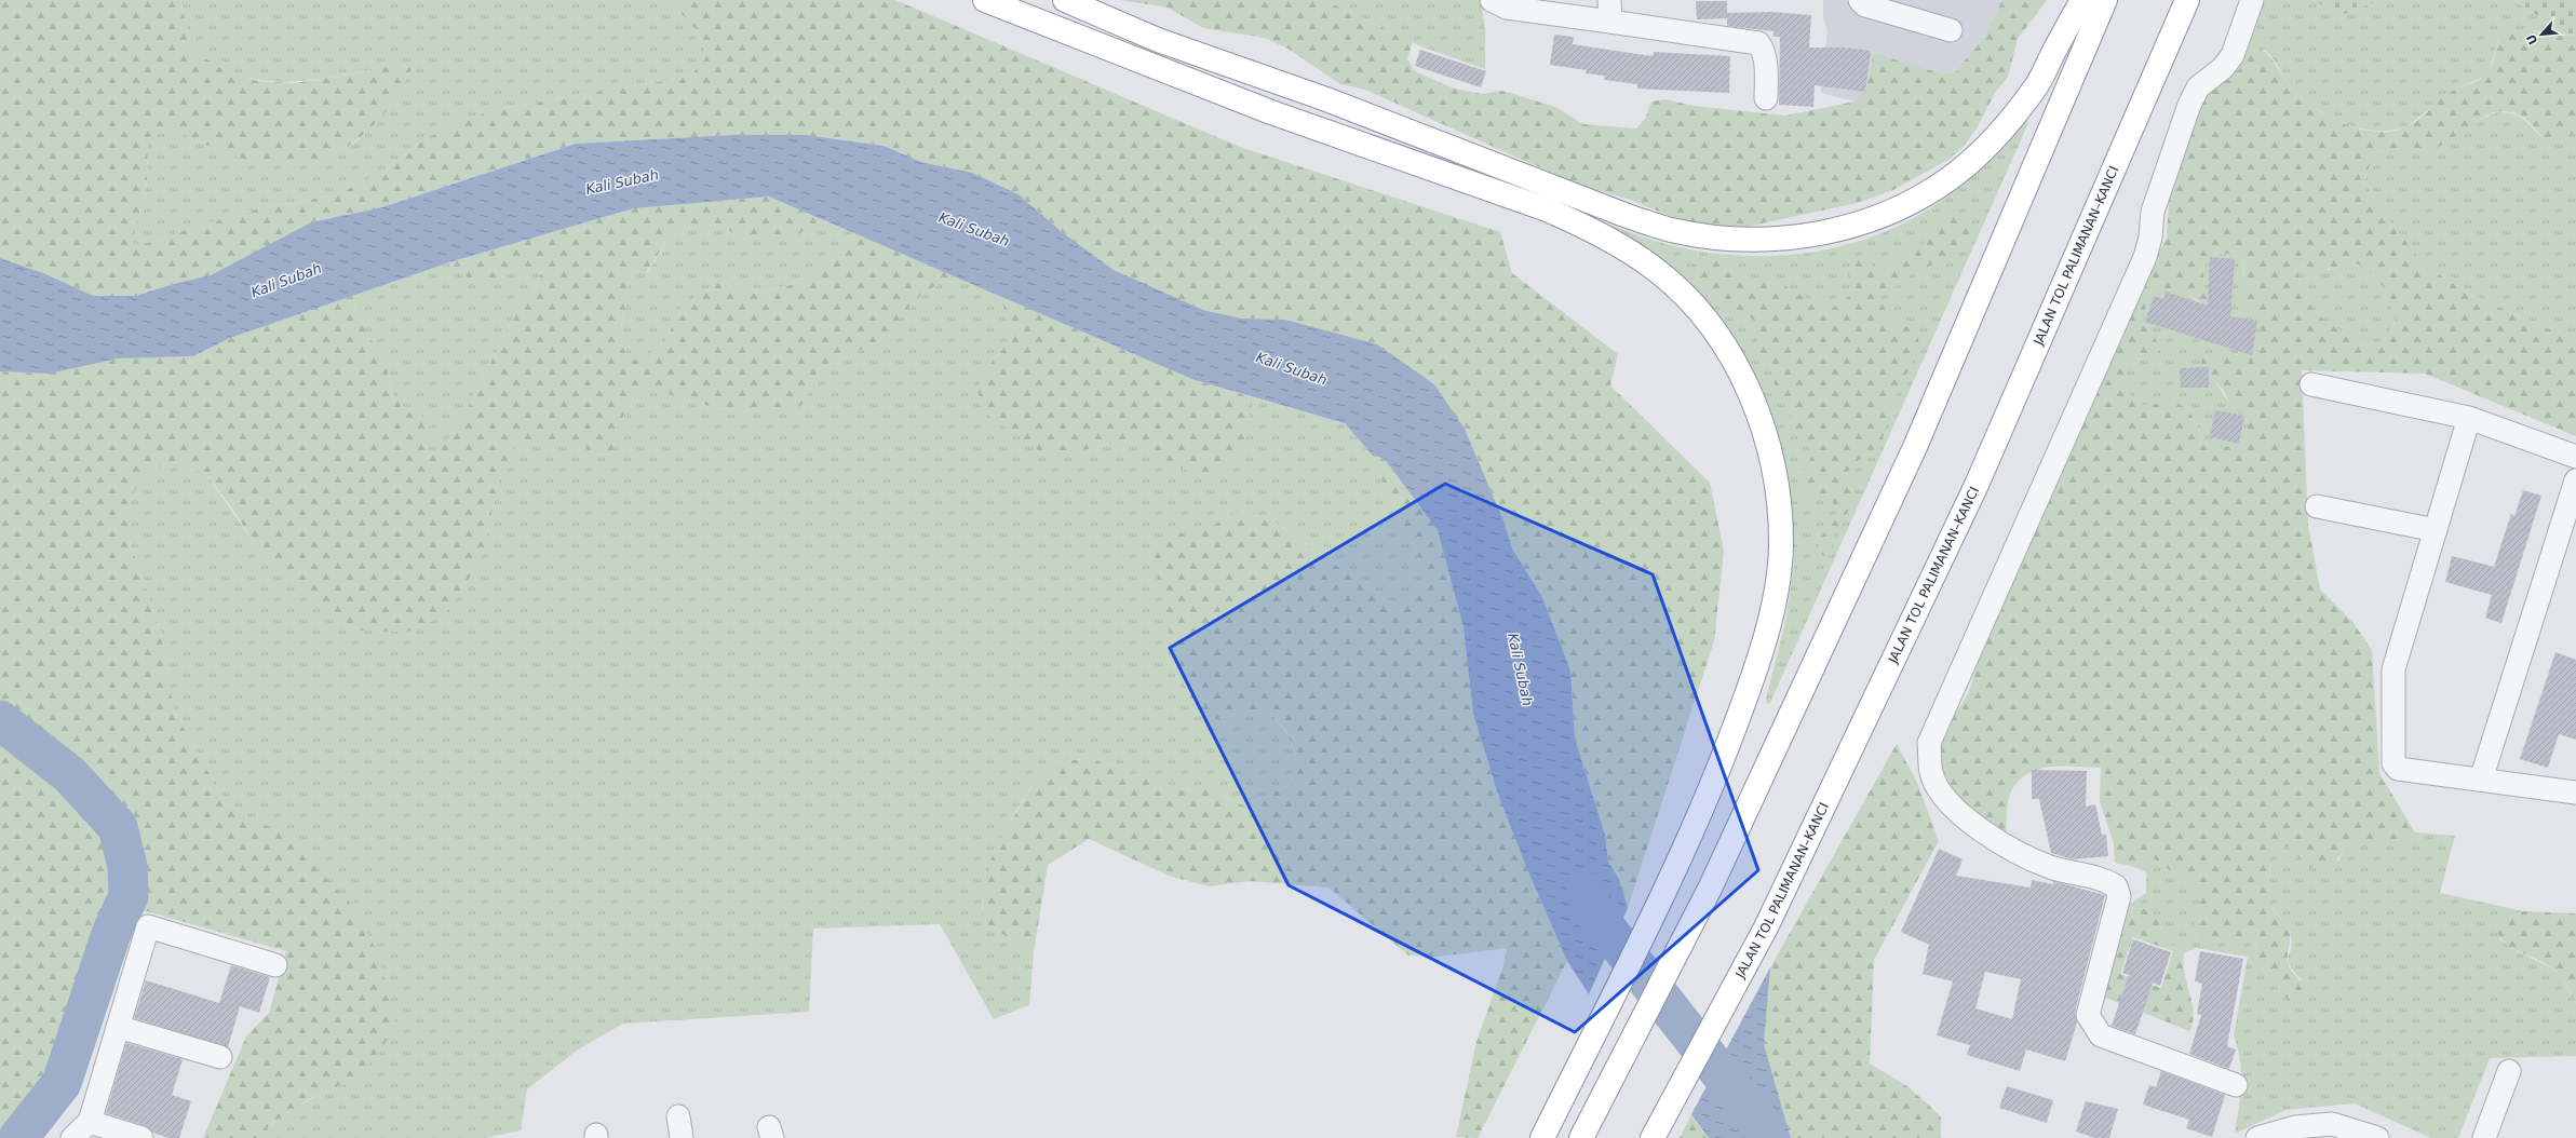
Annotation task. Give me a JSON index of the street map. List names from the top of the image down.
{
  "streets": {
    "highway": ["JALAN TOL PALIMANAN–KANCI"]
  },
  "water": ["Kali Subah"],
  "north": "bottom left"
}
